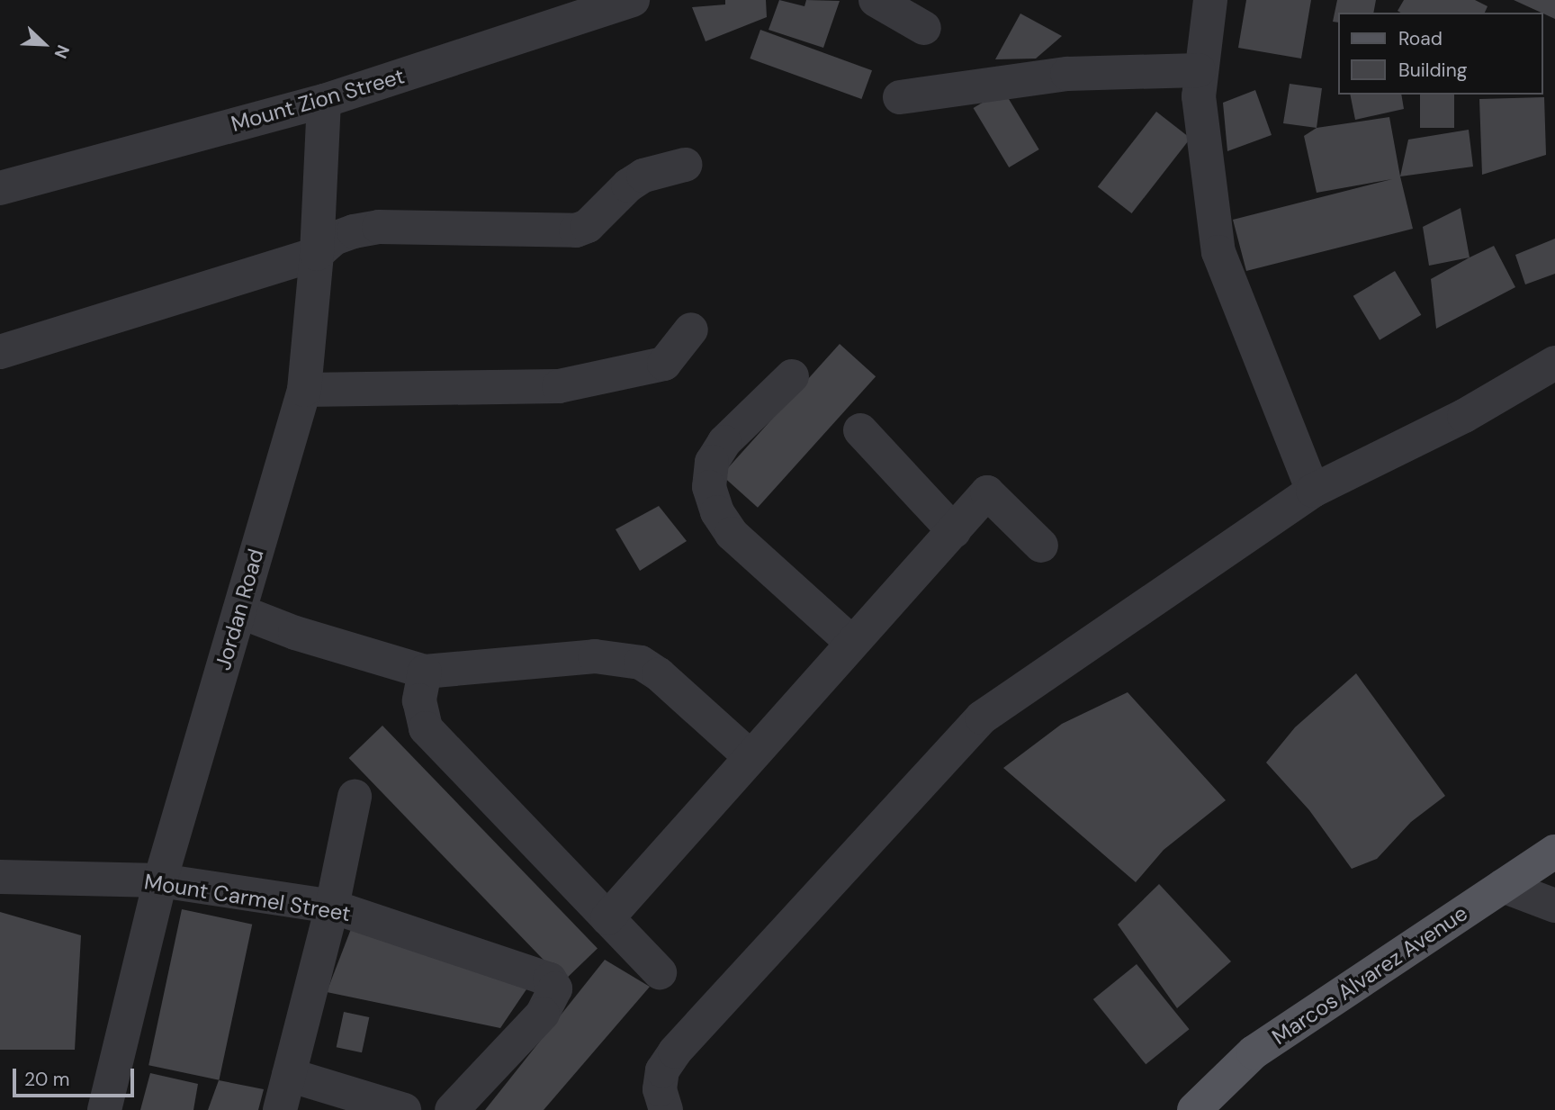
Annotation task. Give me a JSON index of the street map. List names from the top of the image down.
{
  "streets": {
    "main road": ["Marcos Alvarez Avenue"],
    "street": ["Mount Zion Street", "Jordan Road", "Mount Carmel Street"]
  },
  "crossings": [
    ["Mount Zion Street", "Jordan Road"],
    ["Jordan Road", "Mount Carmel Street"]
  ],
  "legend": ["Road", "Building"],
  "scale_bar": "20 m",
  "north": "bottom right"
}
